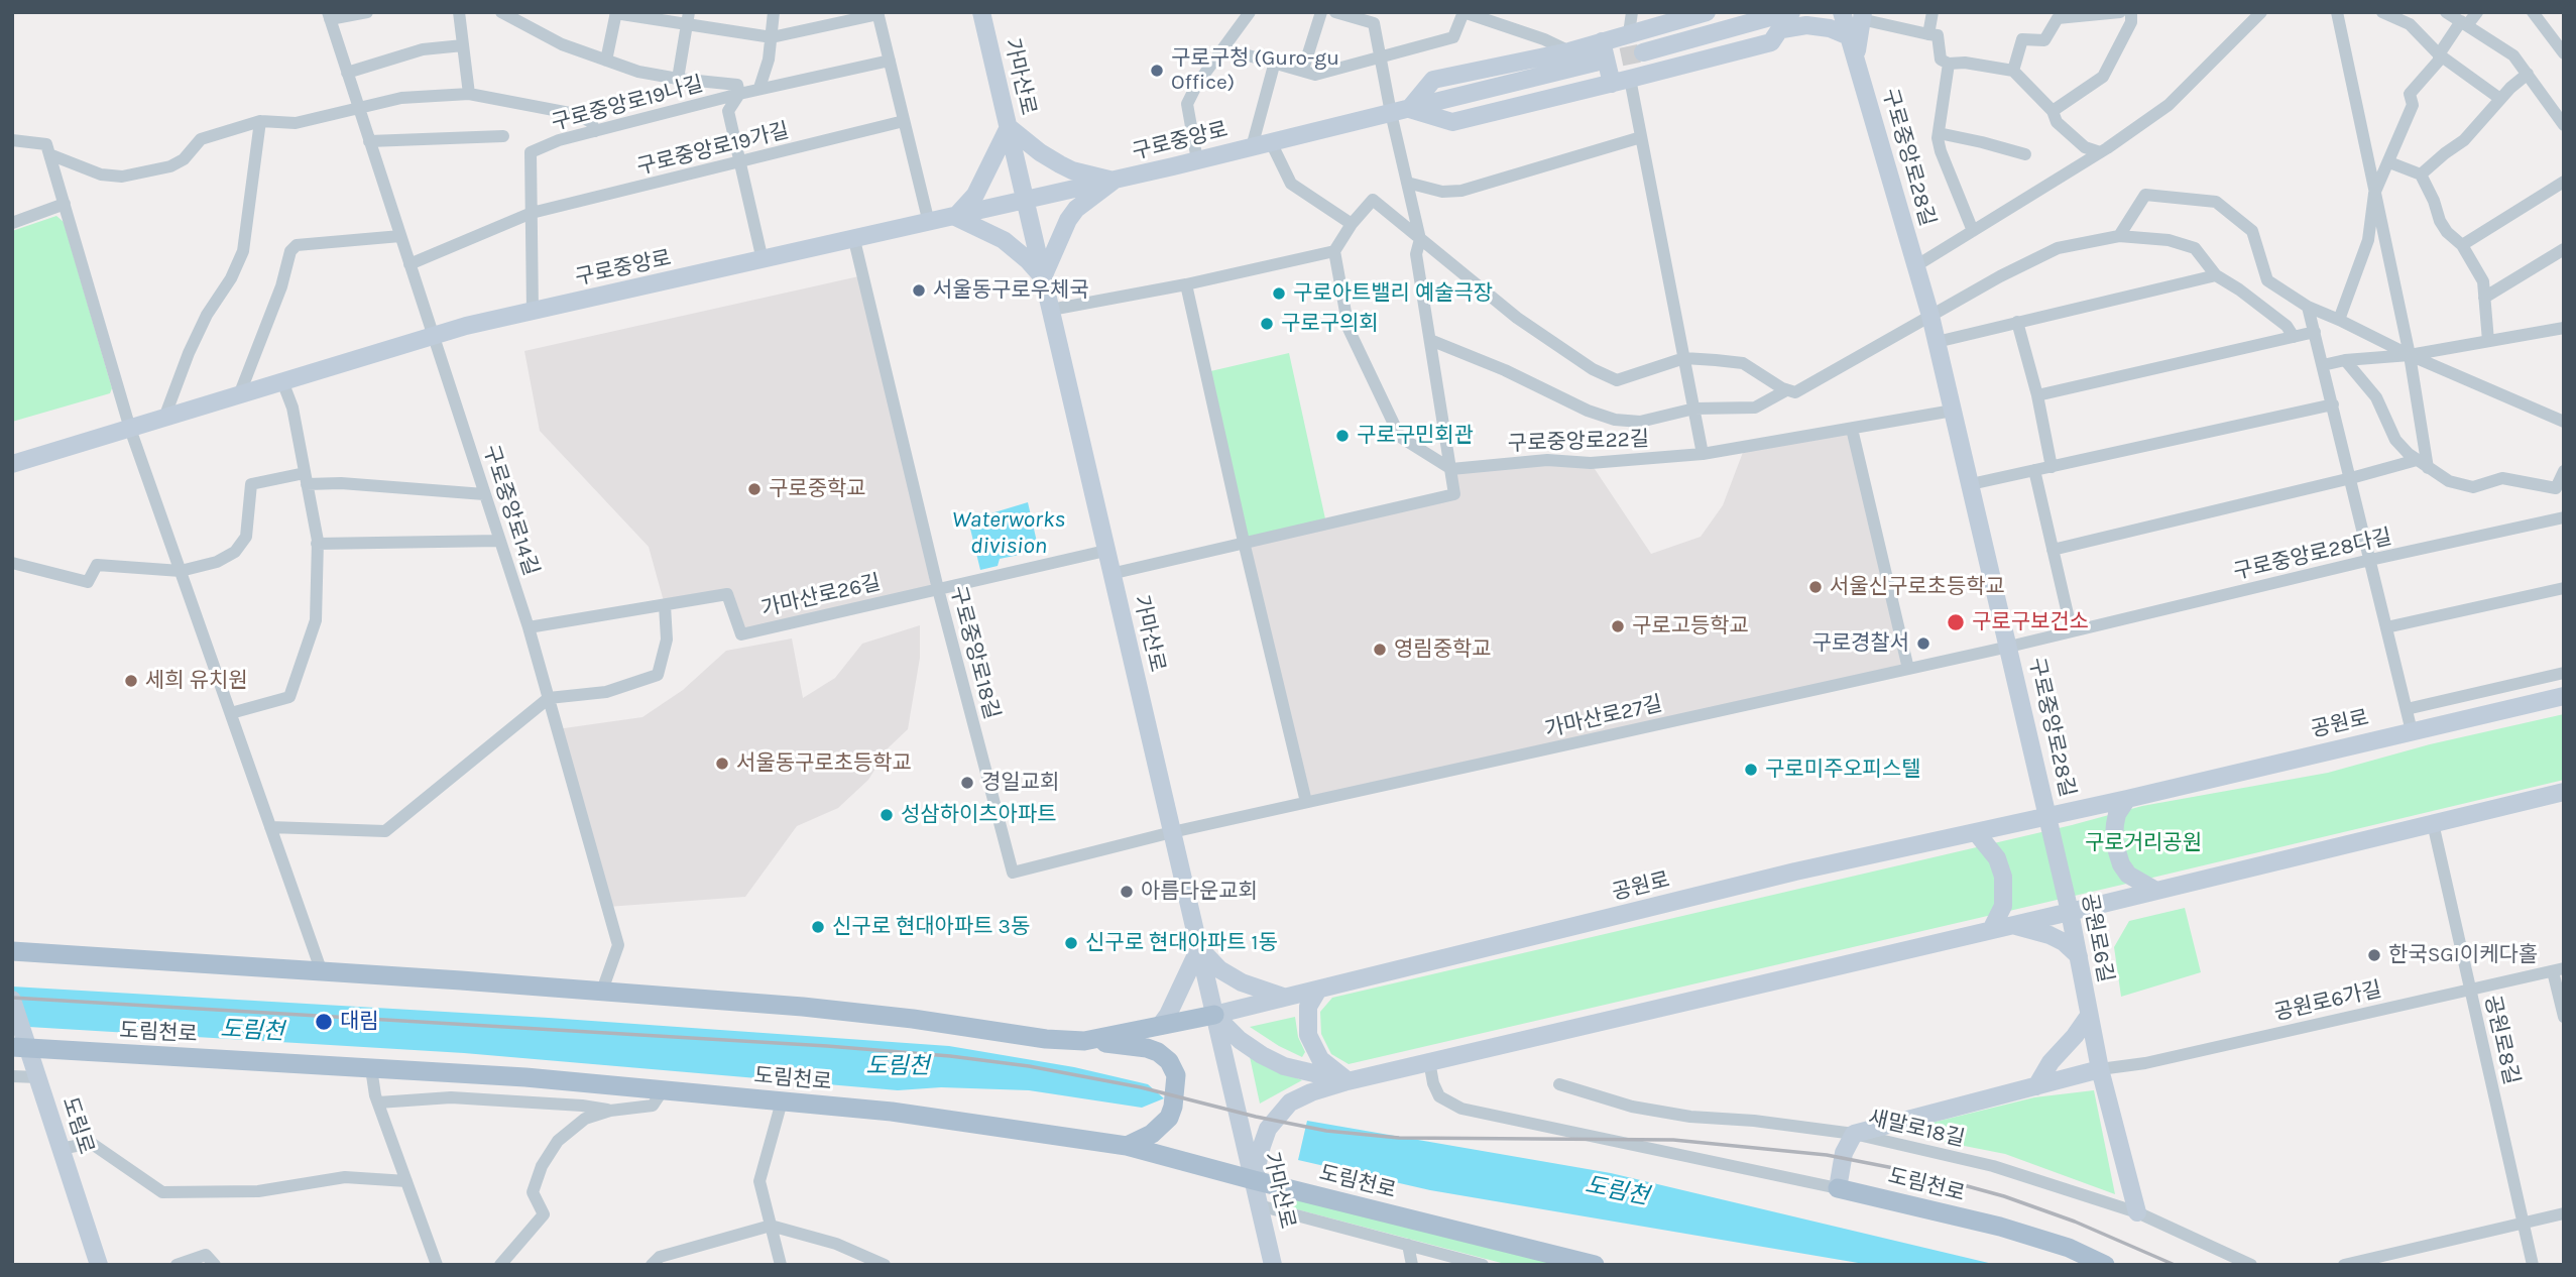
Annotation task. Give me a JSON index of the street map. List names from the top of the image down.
{
  "streets": {
    "main road": [
      "가마산로",
      "구로중앙로",
      "구로중앙로28길",
      "공원로",
      "공원로6길",
      "도림천로",
      "도림로"
    ],
    "street": [
      "구로중앙로19나길",
      "구로중앙로19가길",
      "구로중앙로22길",
      "구로중앙로14길",
      "구로중앙로28다길",
      "가마산로26길",
      "구로중앙로18길",
      "가마산로27길",
      "공원로6가길",
      "공원로8길",
      "새말로18길"
    ]
  },
  "crossings": [
    ["가마산로", "구로중앙로"],
    ["가마산로", "가마산로26길"],
    ["가마산로", "구로중앙로18길"],
    ["가마산로", "가마산로27길"],
    ["가마산로", "공원로"],
    ["가마산로", "도림천로"],
    ["구로중앙로19나길", "구로중앙로"],
    ["구로중앙로19나길", "구로중앙로19가길"],
    ["구로중앙로", "구로중앙로14길"],
    ["구로중앙로", "구로중앙로18길"],
    ["구로중앙로19가길", "구로중앙로14길"],
    ["구로중앙로28길", "구로중앙로22길"],
    ["구로중앙로28길", "구로중앙로28다길"],
    ["구로중앙로28길", "가마산로27길"],
    ["구로중앙로28길", "공원로"],
    ["구로중앙로28길", "공원로6길"],
    ["구로중앙로14길", "가마산로26길"],
    ["구로중앙로28다길", "가마산로27길"],
    ["가마산로26길", "구로중앙로18길"],
    ["구로중앙로18길", "가마산로27길"],
    ["공원로", "공원로6길"],
    ["공원로6길", "공원로6가길"],
    ["공원로6길", "새말로18길"],
    ["공원로6가길", "공원로8길"],
    ["도림천로", "도림로"]
  ],
  "water": ["Waterworks division", "도림천"],
  "parks": ["구로거리공원"],
  "places": [
    "구로구청 (Guro-gu Office)",
    "서울동구로우체국",
    "구로아트밸리 예술극장",
    "구로구의회",
    "구로구민회관",
    "구로중학교",
    "서울신구로초등학교",
    "구로구보건소",
    "구로고등학교",
    "구로경찰서",
    "영림중학교",
    "세희 유치원",
    "서울동구로초등학교",
    "구로미주오피스텔",
    "경일교회",
    "성삼하이츠아파트",
    "아름다운교회",
    "신구로 현대아파트 3동",
    "신구로 현대아파트 1동",
    "한국SGI이케다홀",
    "대림"
  ]
}
